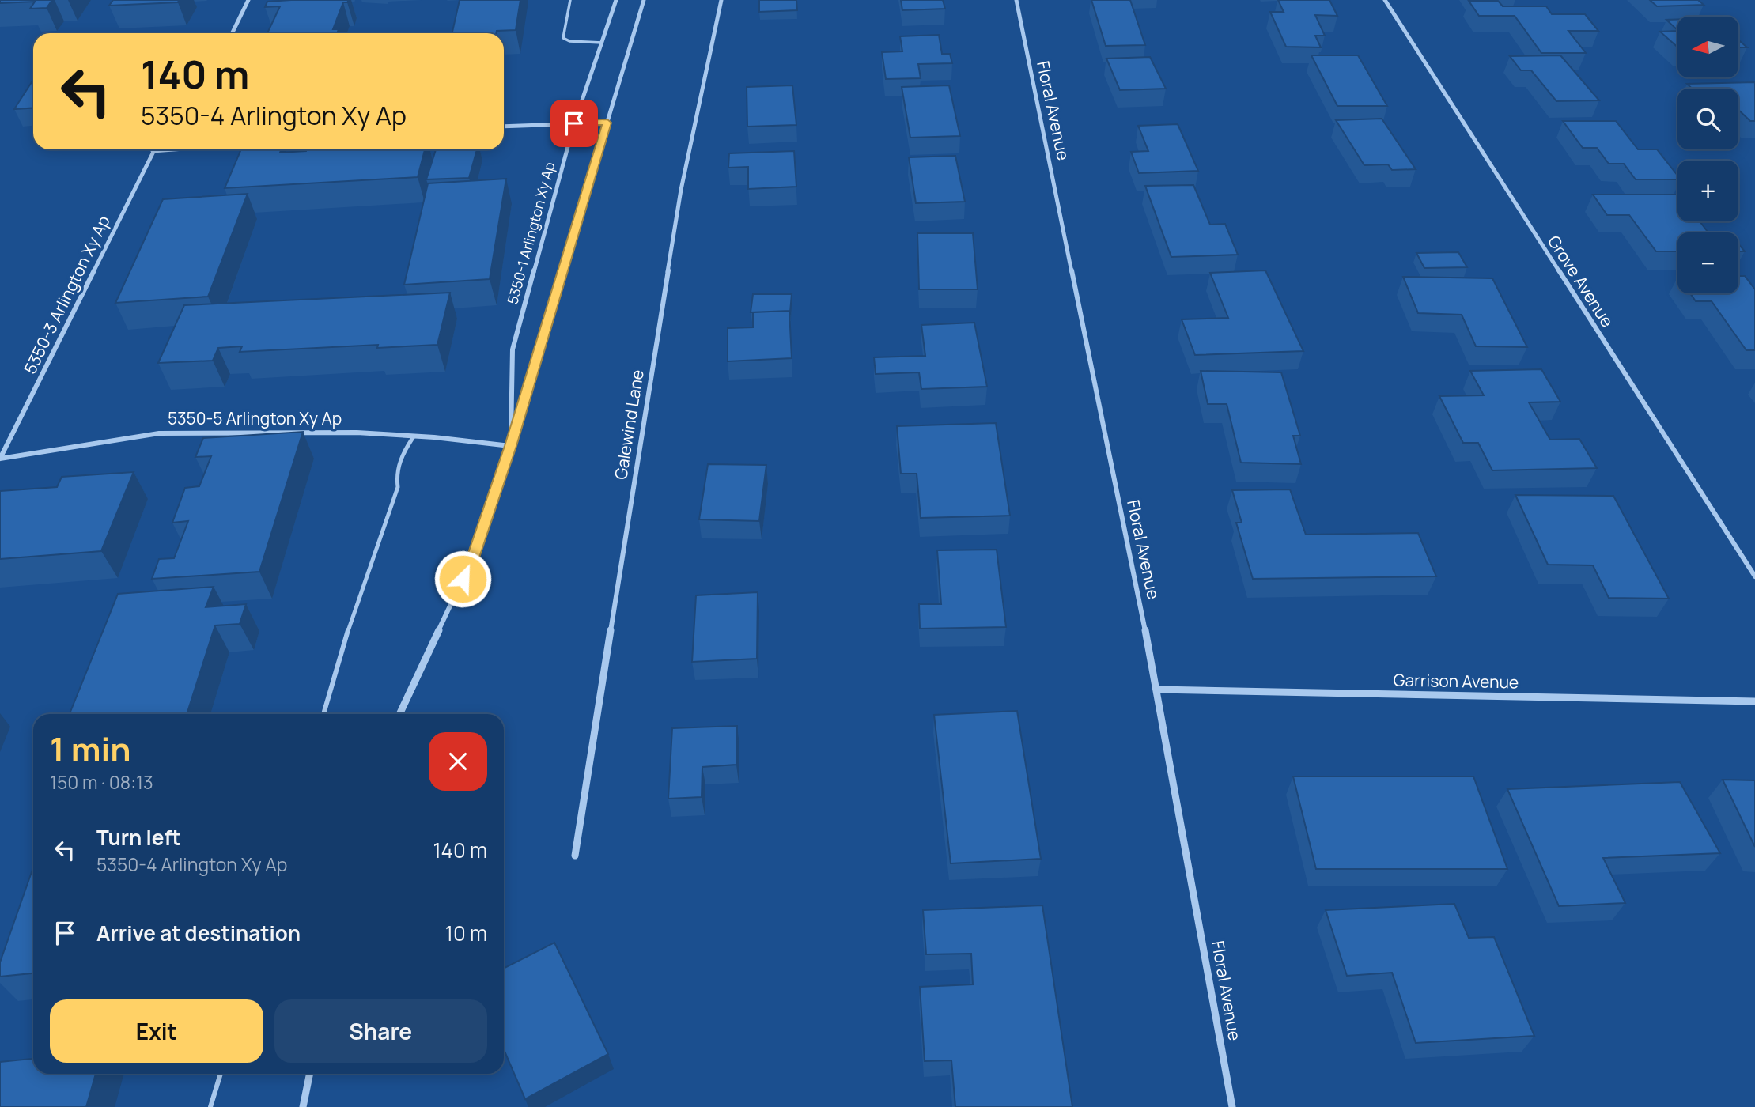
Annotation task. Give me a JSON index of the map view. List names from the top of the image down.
{
  "streets": {
    "street": [
      "Floral Avenue",
      "5350-1 Arlington Xy Ap",
      "Grove Avenue",
      "5350-3 Arlington Xy Ap",
      "5350-5 Arlington Xy Ap",
      "Galewind Lane",
      "Garrison Avenue"
    ]
  },
  "crossings": [
    ["Floral Avenue", "Garrison Avenue"],
    ["5350-1 Arlington Xy Ap", "5350-5 Arlington Xy Ap"],
    ["5350-3 Arlington Xy Ap", "5350-5 Arlington Xy Ap"]
  ],
  "north": "left",
  "page": {
    "map_buttons": ["+", "−"],
    "turn": ["140 m", "5350-4 Arlington Xy Ap"],
    "heading": ["1 min", "150 m · 08:13"],
    "list": [
      {
        "name": "Turn left",
        "note": "5350-4 Arlington Xy Ap",
        "value": "140 m"
      },
      {
        "name": "Arrive at destination",
        "value": "10 m"
      }
    ],
    "buttons": ["Exit", "Share"]
  }
}
